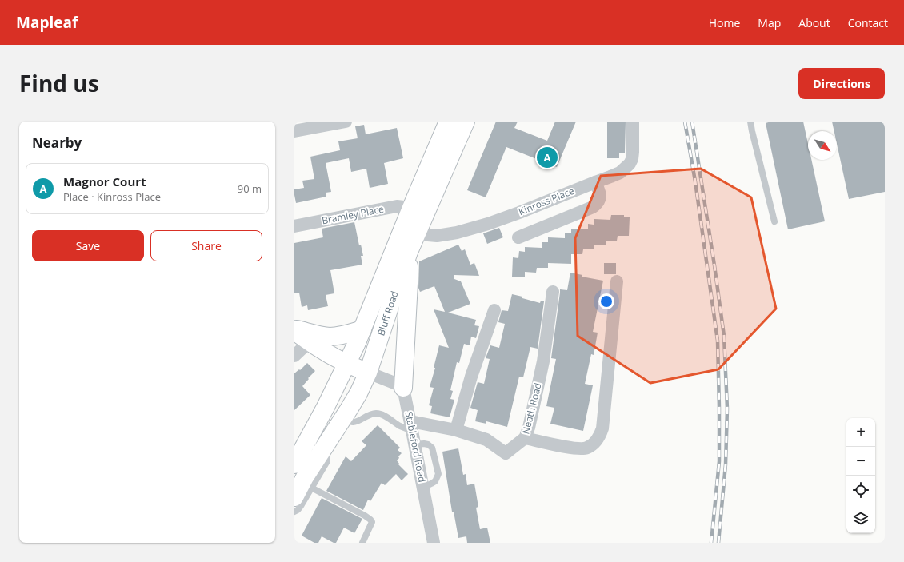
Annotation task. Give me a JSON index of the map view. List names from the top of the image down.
{
  "streets": {
    "main road": ["Bluff Road"],
    "street": [
      "Kinross Place",
      "Bramley Place",
      "Neath Road",
      "Stableford Road"
    ]
  },
  "crossings": [
    ["Kinross Place", "Bluff Road"],
    ["Bramley Place", "Bluff Road"],
    ["Neath Road", "Stableford Road"]
  ],
  "north": "bottom right",
  "page": {
    "header": "Mapleaf",
    "nav": [
      "Home",
      "Map",
      "About",
      "Contact"
    ],
    "title": "Find us",
    "buttons": [
      "Directions",
      ["Save", "Share"]
    ],
    "heading": "Nearby",
    "pins": "A",
    "list": [
      {
        "mark": "A",
        "name": "Magnor Court",
        "note": "Place · Kinross Place",
        "value": "90 m"
      }
    ],
    "map_buttons": ["+", "−"]
  }
}
